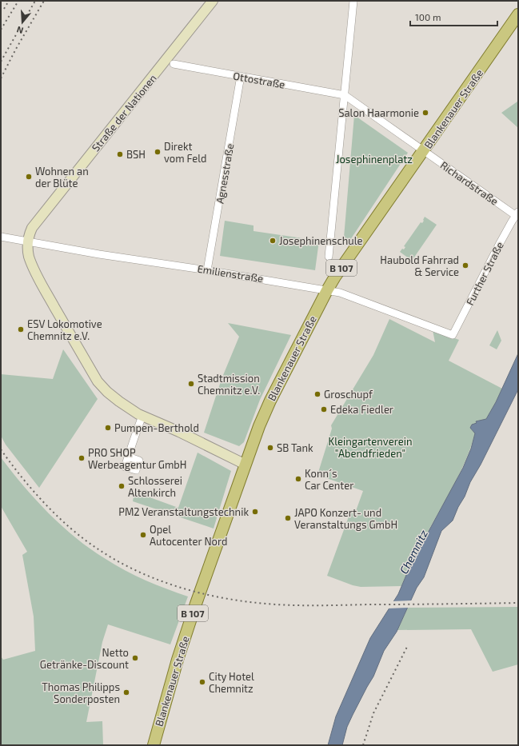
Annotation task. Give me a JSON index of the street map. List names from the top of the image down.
{
  "streets": {
    "main road": ["Blankenauer Straße", "Straße der Nationen", "B 107"],
    "street": [
      "Ottostraße",
      "Agnesstraße",
      "Richardstraße",
      "Emilienstraße",
      "Further Straße"
    ]
  },
  "crossings": [
    ["Ottostraße", "Agnesstraße"],
    ["Blankenauer Straße", "Richardstraße"],
    ["Blankenauer Straße", "Emilienstraße"],
    ["Straße der Nationen", "Emilienstraße"],
    ["Agnesstraße", "Emilienstraße"],
    ["Richardstraße", "Further Straße"],
    ["Emilienstraße", "Further Straße"]
  ],
  "water": ["Chemnitz"],
  "parks": ["Josephinenplatz", "Kleingartenverein \"Abendfrieden\""],
  "places": [
    "Salon Haarmonie",
    "Direkt vom Feld",
    "BSH",
    "Wohnen an der Blüte",
    "Josephinenschule",
    "Haubold Fahrrad & Service",
    "ESV Lokomotive Chemnitz e.V.",
    "Stadtmission Chemnitz e.V.",
    "Groschupf",
    "Edeka Fiedler",
    "Pumpen-Berthold",
    "SB Tank",
    "PRO SHOP Werbeagentur GmbH",
    "Konn´s Car Center",
    "Schlosserei Altenkirch",
    "PM2 Veranstaltungstechnik",
    "JAPO Konzert- und Veranstaltungs GmbH",
    "Opel Autocenter Nord",
    "Netto Getränke-Discount",
    "City Hotel Chemnitz",
    "Thomas Philipps Sonderposten"
  ],
  "scale_bar": "100 m",
  "north": "bottom"
}
